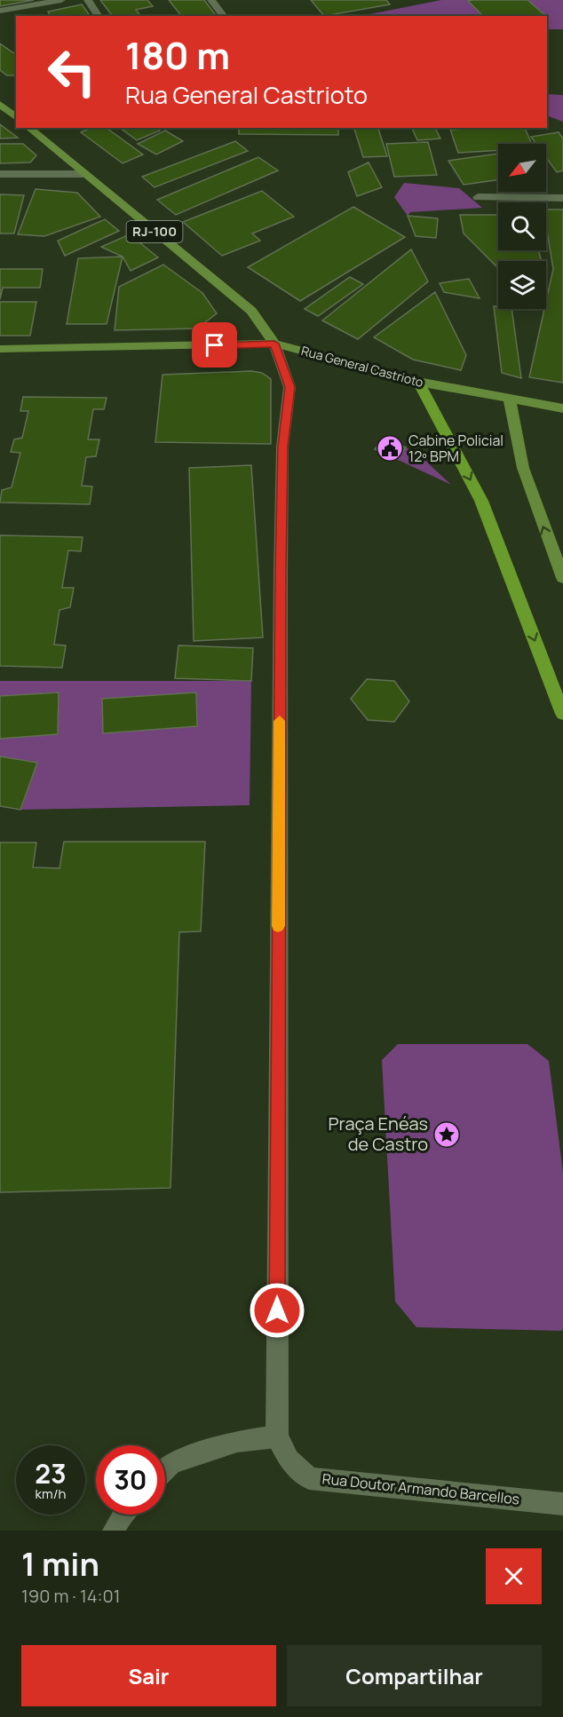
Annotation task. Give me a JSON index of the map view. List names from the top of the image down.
{
  "streets": {
    "main road": ["RJ-100", "Rua General Castrioto"],
    "street": ["Rua Doutor Armando Barcellos"]
  },
  "crossings": [
    ["RJ-100", "Rua General Castrioto"],
    ["RJ-100", "Rua Doutor Armando Barcellos"],
    ["Rua General Castrioto", "Rua Doutor Armando Barcellos"]
  ],
  "places": {
    "public building": ["Cabine Policial 12º BPM"],
    "place": ["Praça Enéas de Castro"]
  },
  "north": "bottom left",
  "page": {
    "turn": ["180 m", "Rua General Castrioto"],
    "speed": "23 km/h",
    "limit": "30",
    "heading": ["1 min", "190 m · 14:01"],
    "buttons": ["Sair", "Compartilhar"]
  }
}
